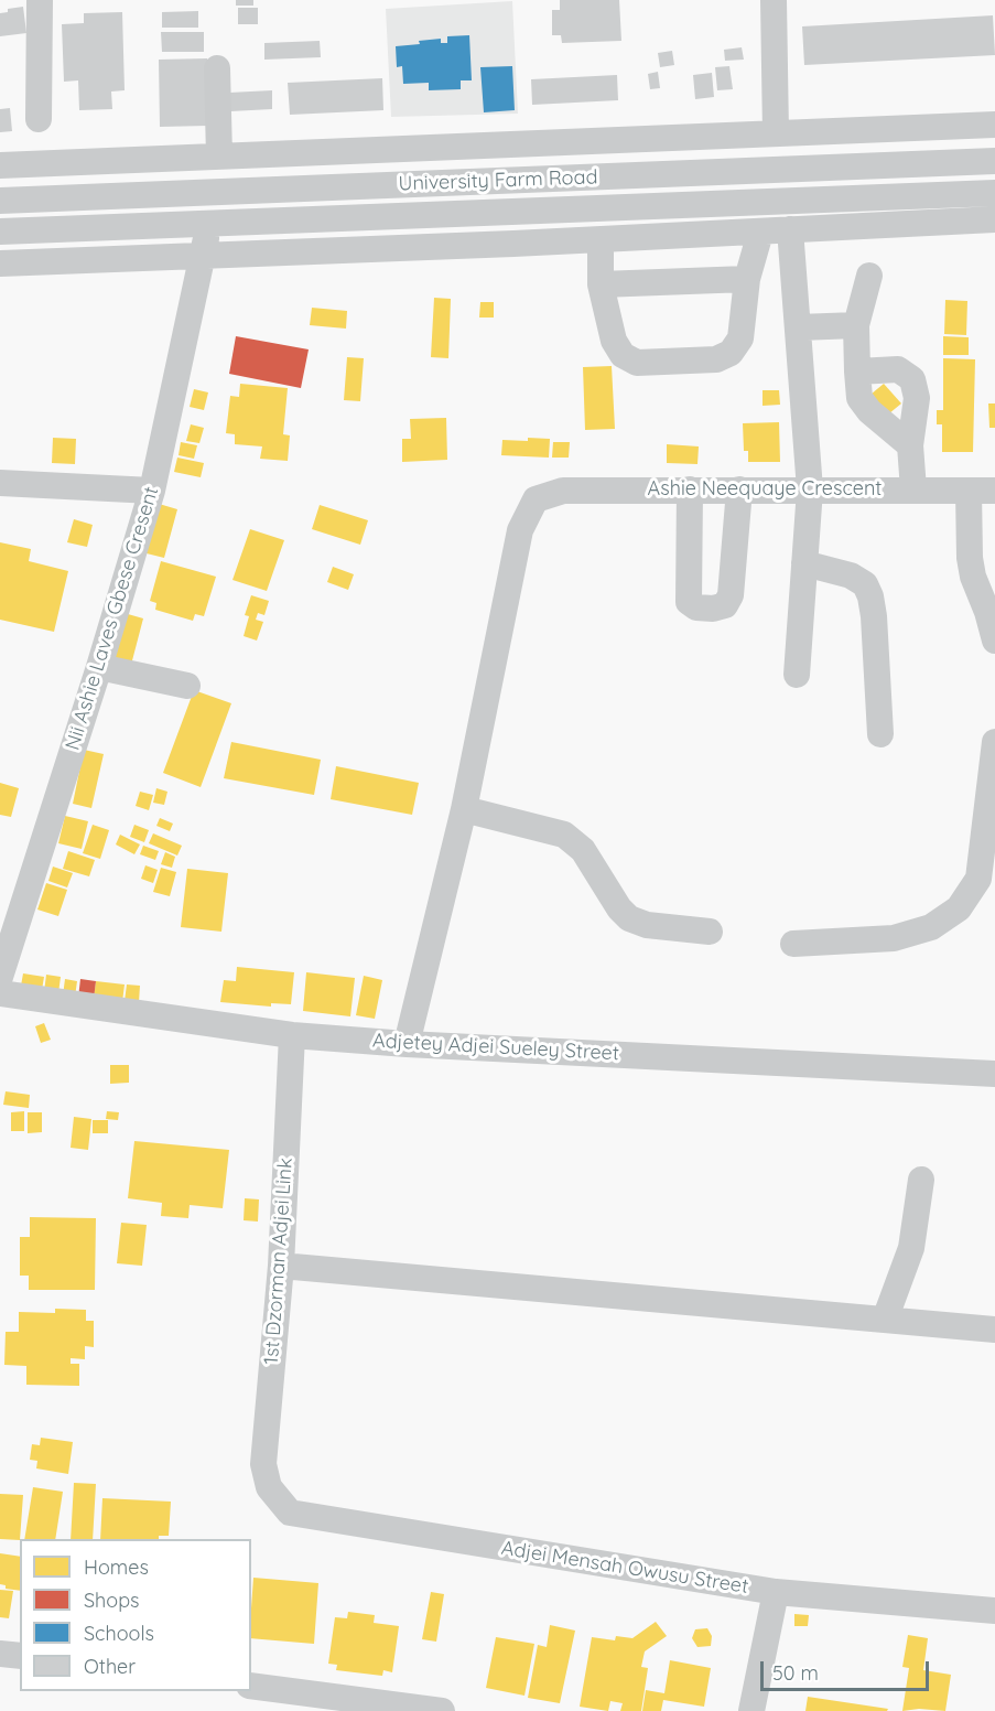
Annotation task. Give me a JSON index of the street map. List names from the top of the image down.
{
  "streets": {
    "street": [
      "University Farm Road",
      "Ashie Neequaye Crescent",
      "Nii Ashie Laves Gbese Cresent",
      "Adjetey Adjei Sueley Street",
      "1st Dzorman Adjei Link",
      "Adjei Mensah Owusu Street"
    ]
  },
  "crossings": [
    ["University Farm Road", "Nii Ashie Laves Gbese Cresent"],
    ["Adjetey Adjei Sueley Street", "1st Dzorman Adjei Link"],
    ["1st Dzorman Adjei Link", "Adjei Mensah Owusu Street"]
  ],
  "legend": [
    "Homes",
    "Shops",
    "Schools",
    "Other"
  ],
  "scale_bar": "50 m"
}
